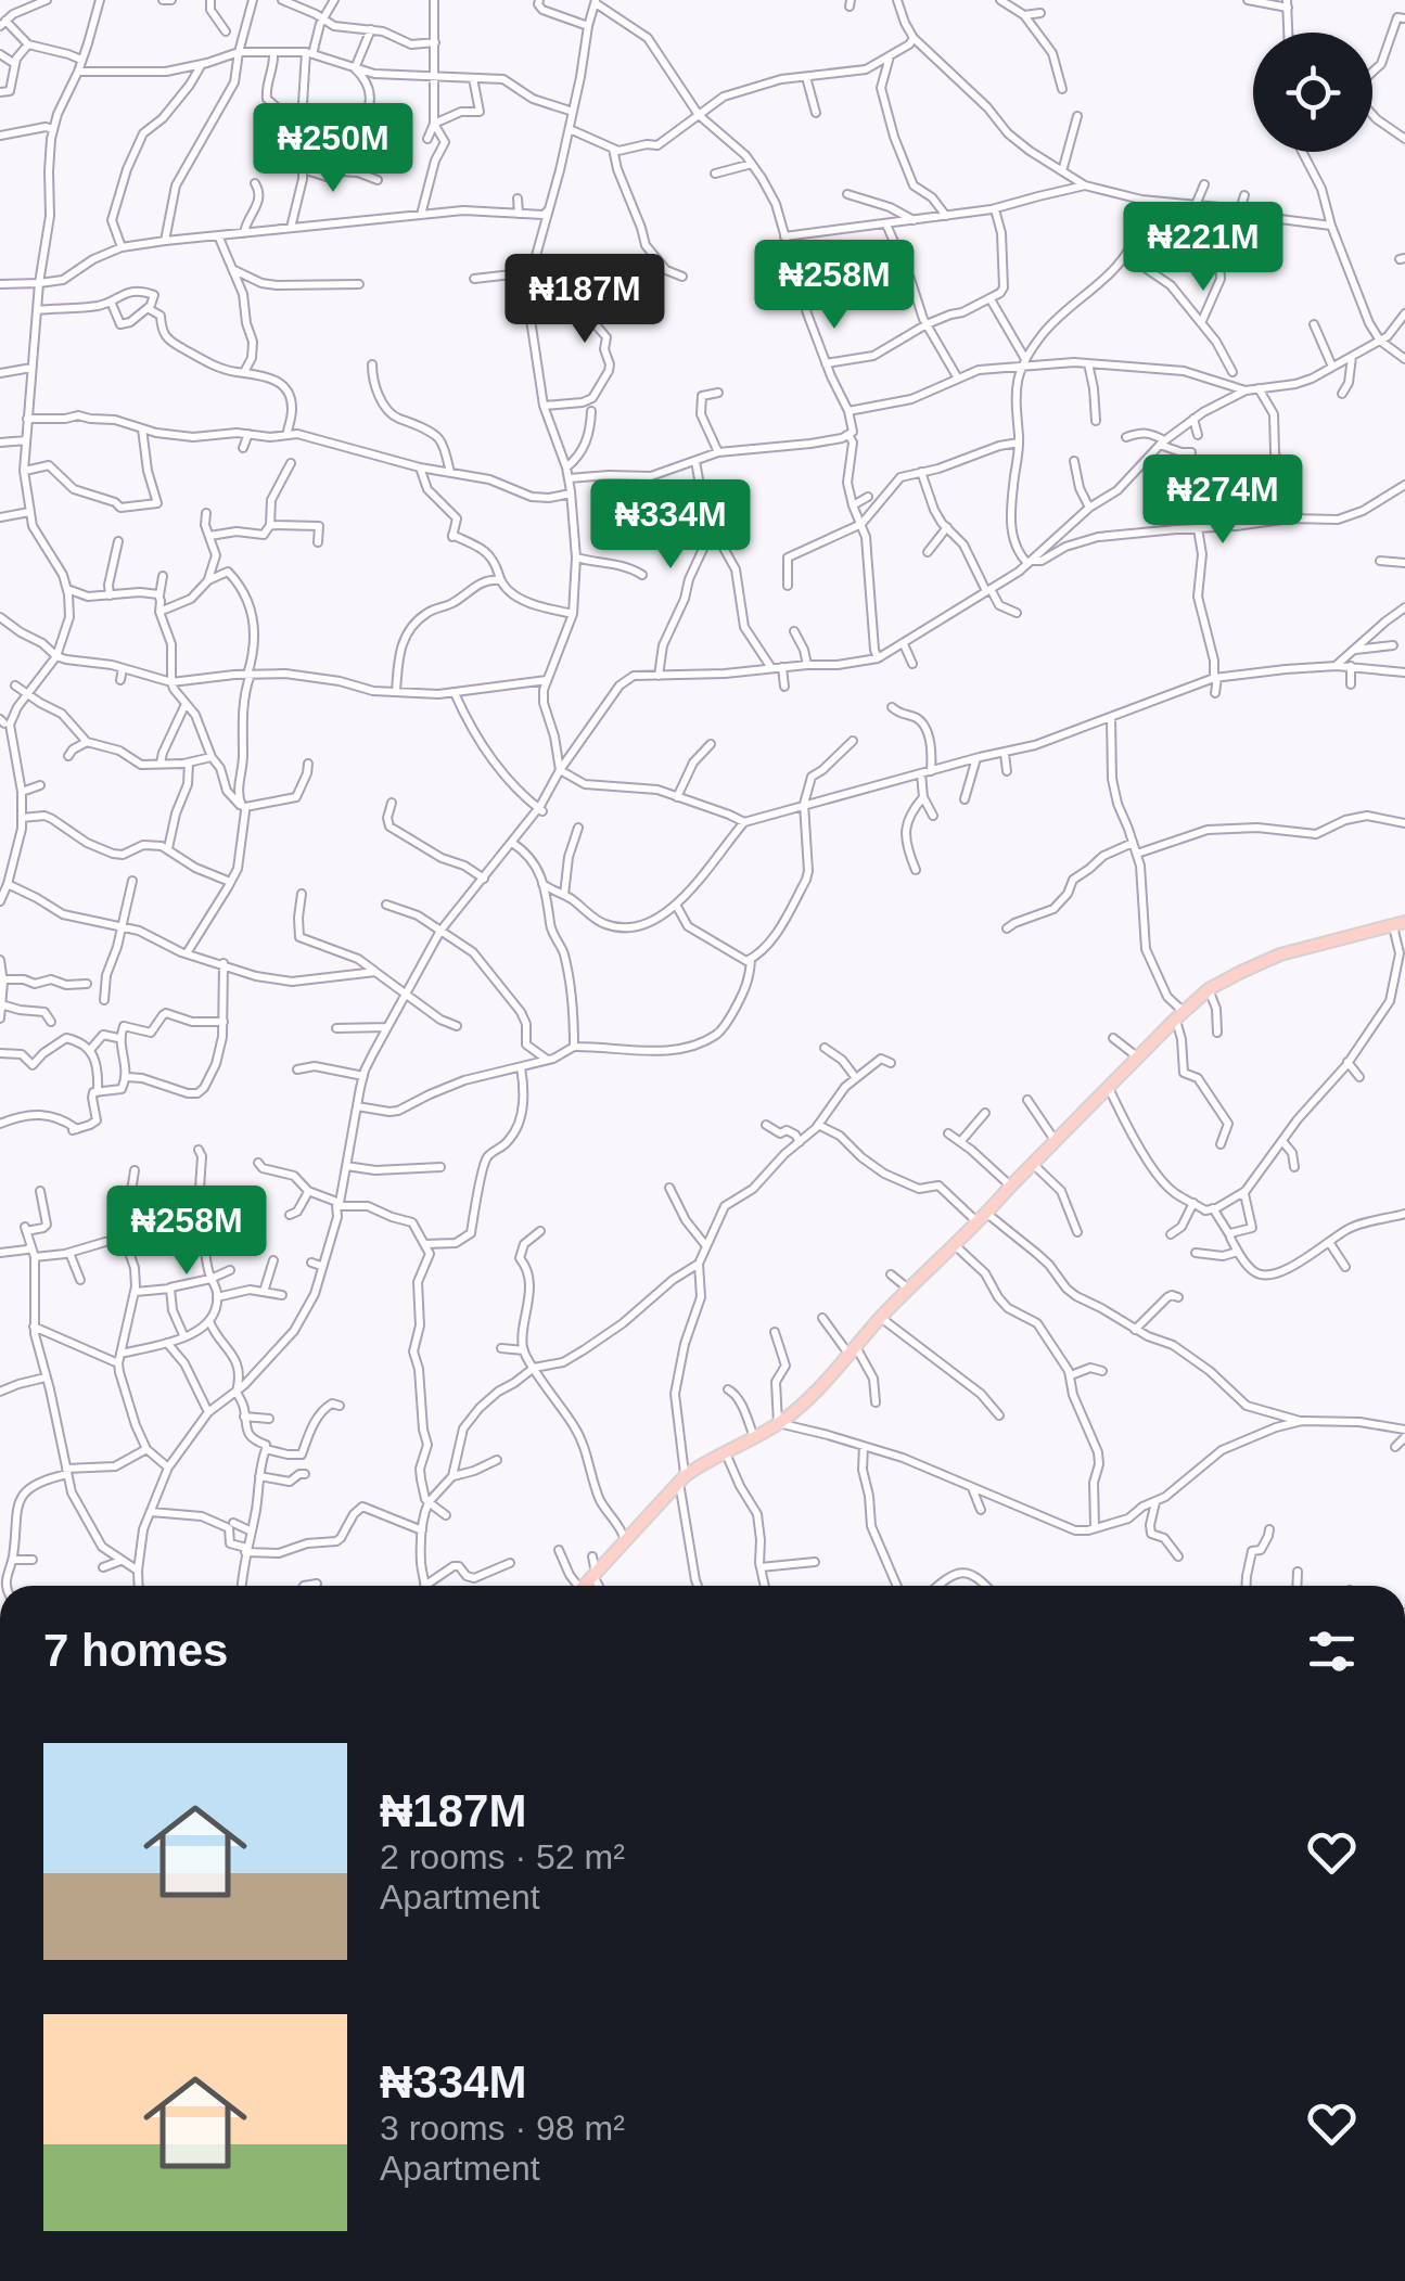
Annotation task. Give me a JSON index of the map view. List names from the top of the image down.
{
  "page": {
    "price": [
      "₦250M",
      "₦221M",
      "₦258M",
      "₦187M",
      "₦274M",
      "₦334M",
      "₦258M"
    ],
    "heading": "7 homes",
    "list": [
      {
        "name": "₦187M",
        "note": "2 rooms · 52 m² · Apartment"
      },
      {
        "name": "₦334M",
        "note": "3 rooms · 98 m² · Apartment"
      }
    ]
  }
}
